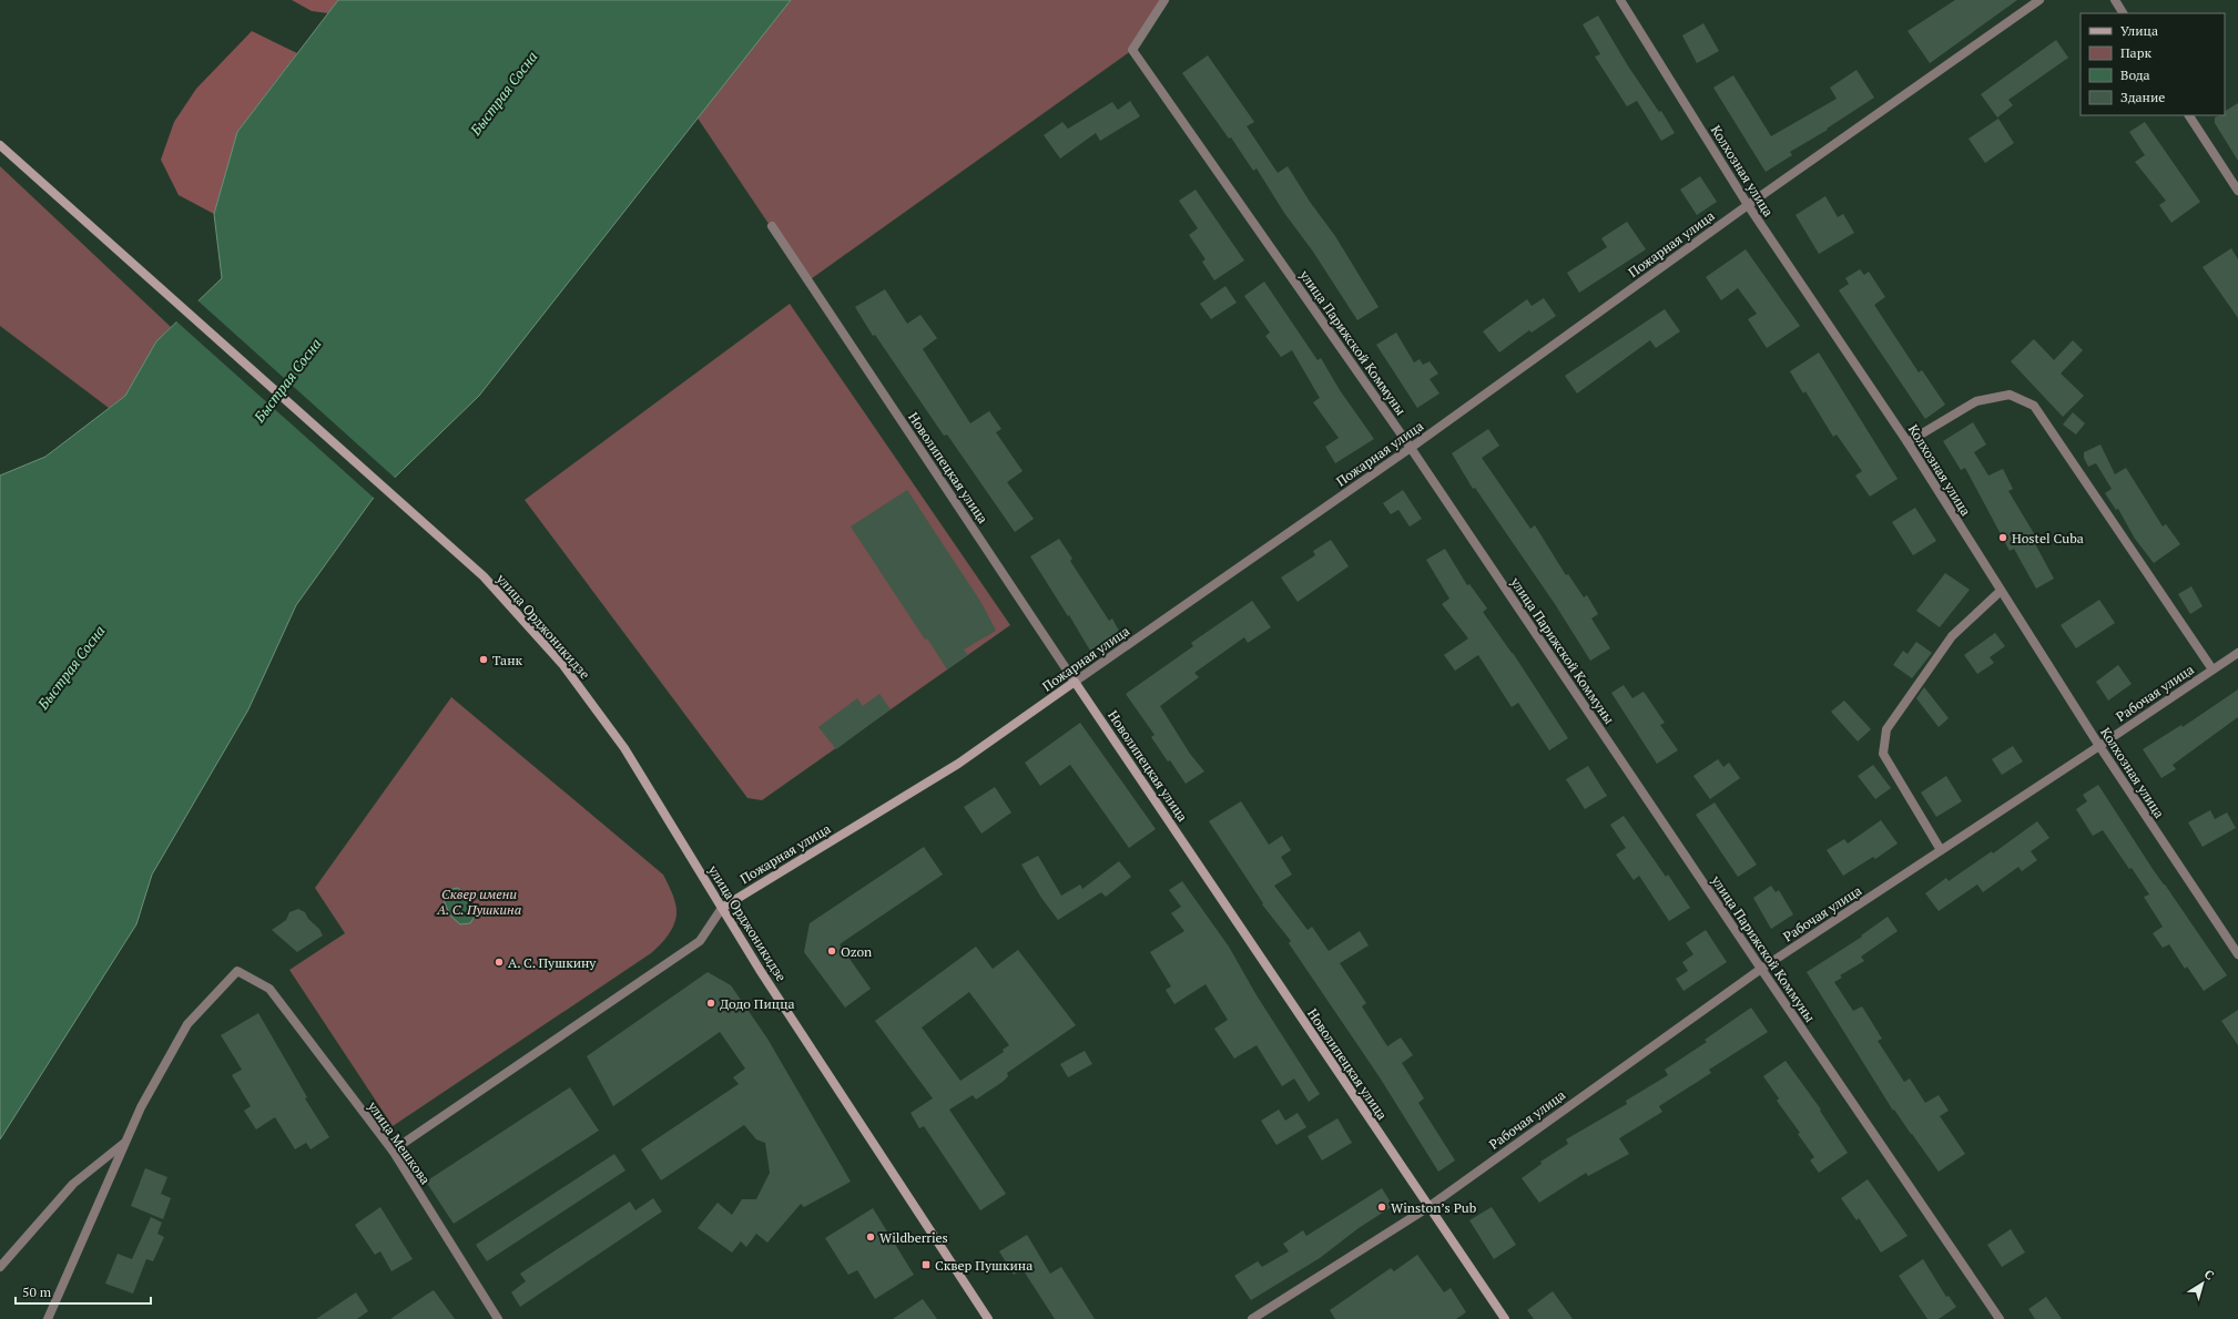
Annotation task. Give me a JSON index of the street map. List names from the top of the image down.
{
  "streets": {
    "main road": ["Пожарная улица", "Новолипецкая улица", "улица Орджоникидзе"],
    "street": [
      "Колхозная улица",
      "улица Парижской Коммуны",
      "Рабочая улица",
      "улица Мешкова"
    ]
  },
  "crossings": [
    ["Колхозная улица", "Пожарная улица"],
    ["Колхозная улица", "Рабочая улица"],
    ["Пожарная улица", "улица Парижской Коммуны"],
    ["Пожарная улица", "Новолипецкая улица"],
    ["Пожарная улица", "улица Орджоникидзе"],
    ["улица Парижской Коммуны", "Рабочая улица"],
    ["Новолипецкая улица", "Рабочая улица"]
  ],
  "water": ["Быстрая Сосна"],
  "parks": ["Сквер имени А. С. Пушкина"],
  "places": {
    "other": [
      "Hostel Cuba",
      "Танк",
      "Ozon",
      "А. С. Пушкину",
      "Додо Пицца",
      "Winston’s Pub",
      "Wildberries"
    ],
    "transit": ["Сквер Пушкина"]
  },
  "legend": [
    "Улица",
    "Парк",
    "Вода",
    "Здание"
  ],
  "scale_bar": "50 m",
  "north": "top right"
}
